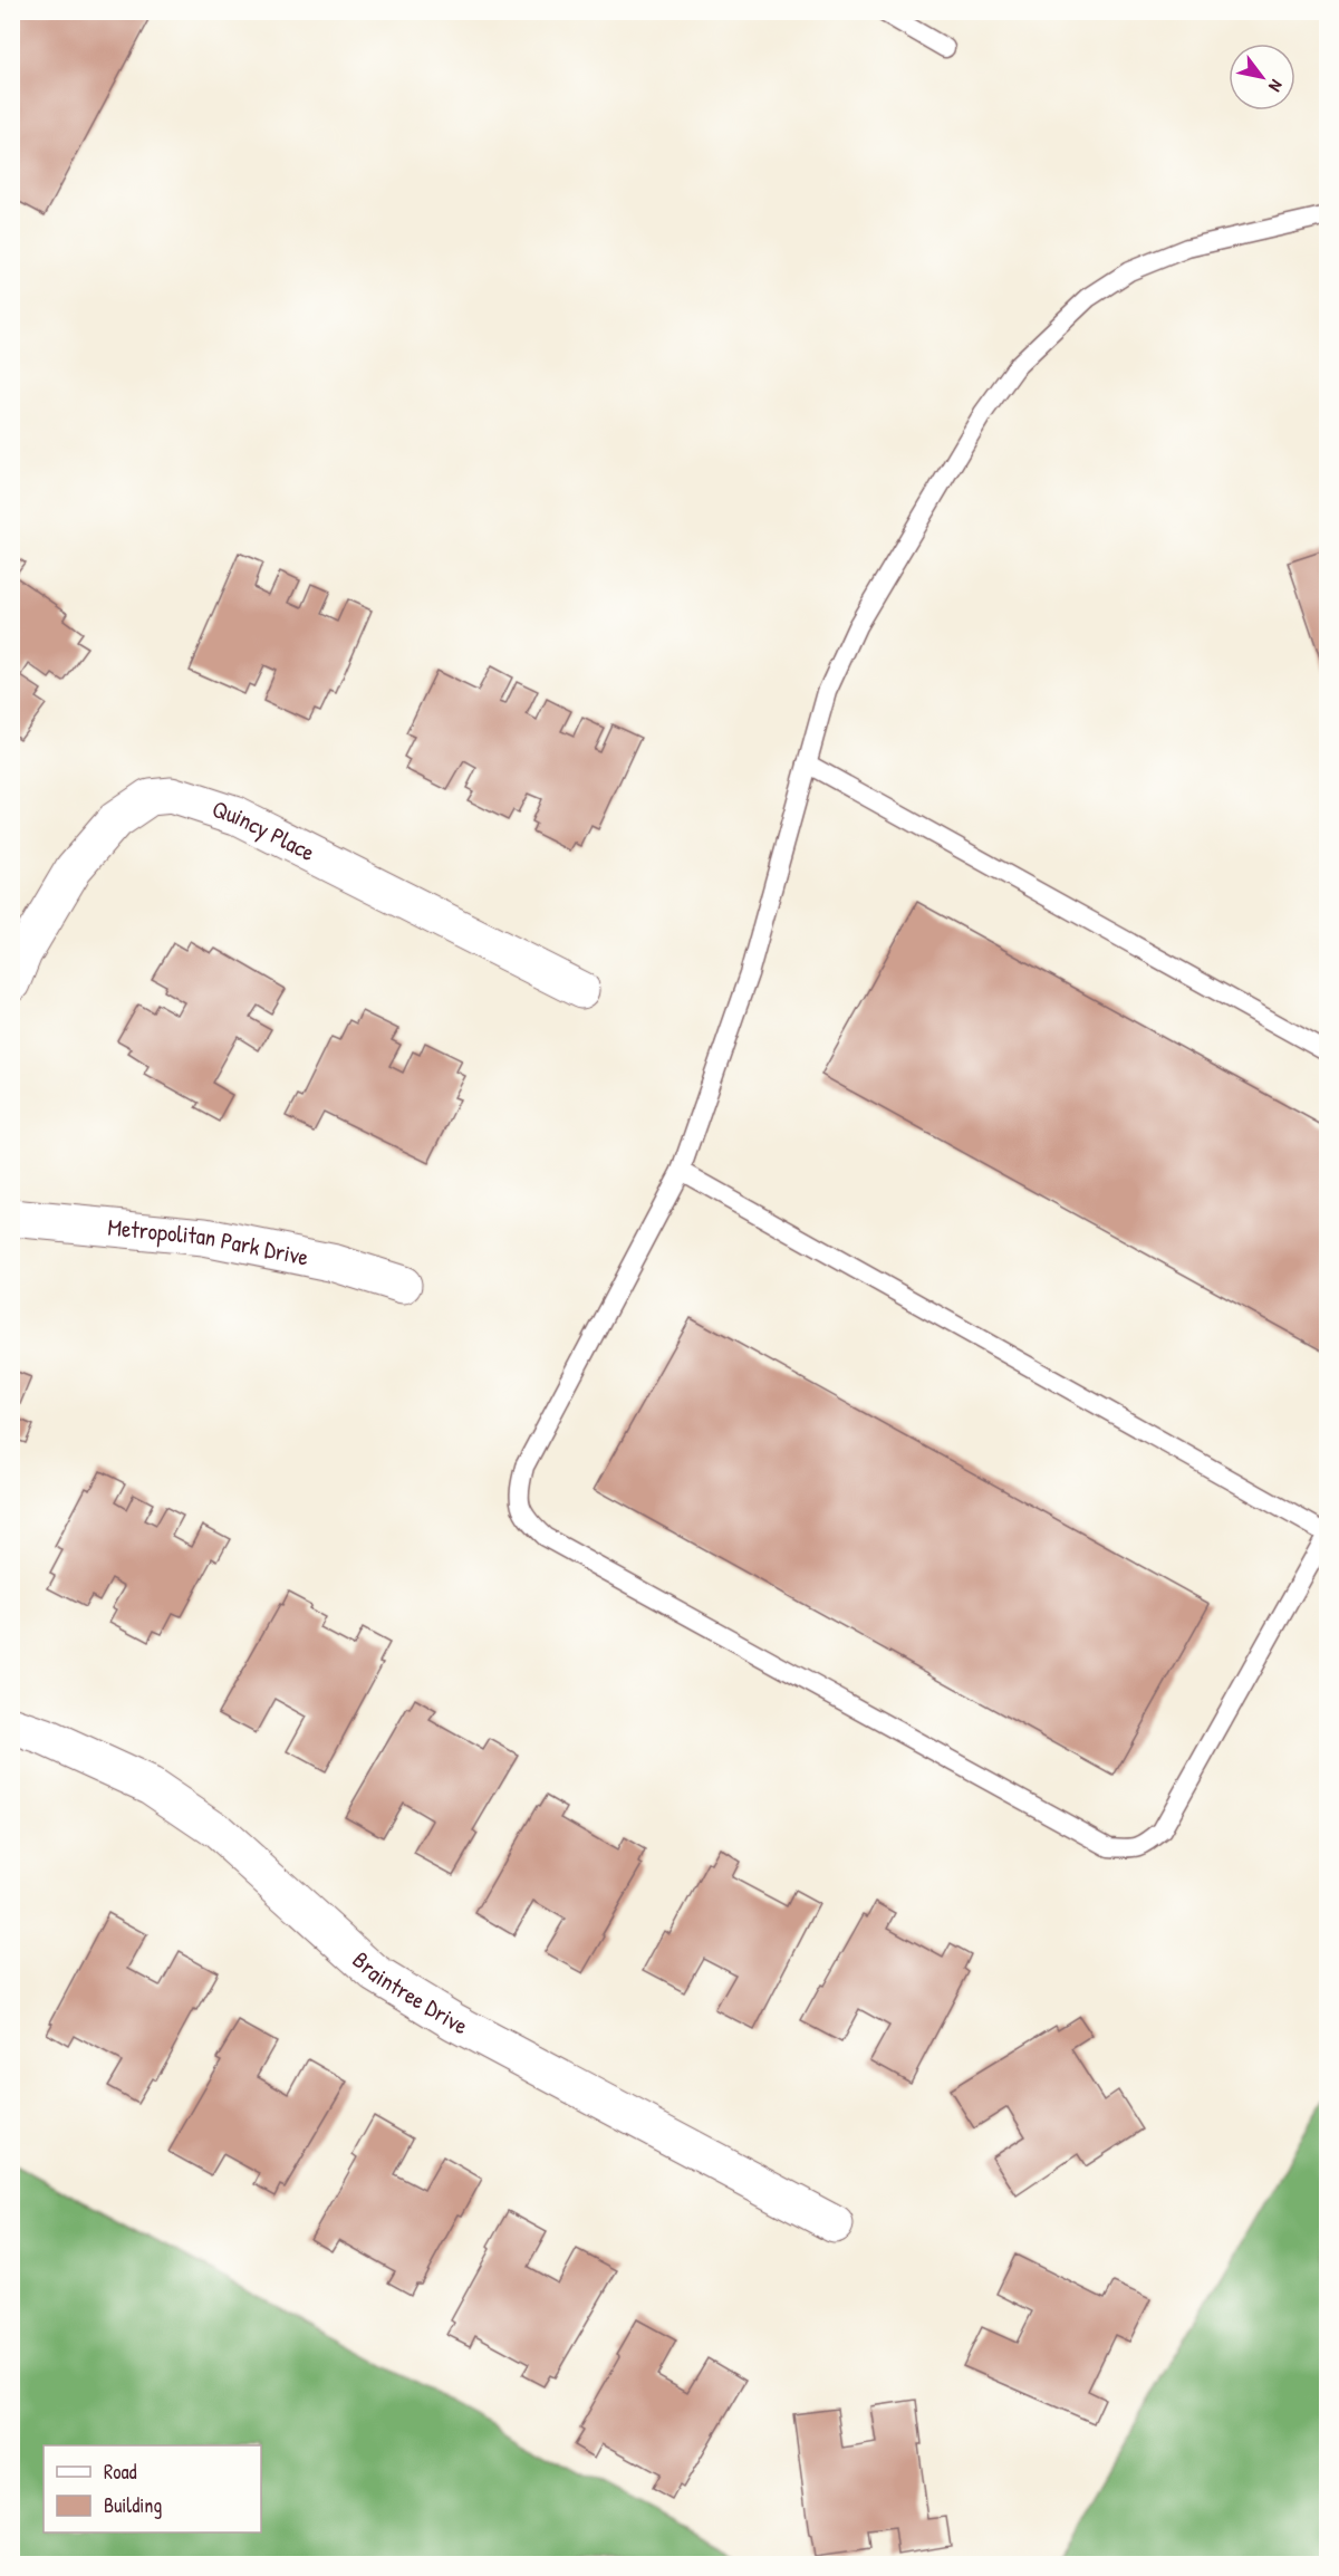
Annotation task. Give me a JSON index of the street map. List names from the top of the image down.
{
  "streets": {
    "street": ["Quincy Place", "Metropolitan Park Drive", "Braintree Drive"]
  },
  "legend": ["Road", "Building"],
  "north": "bottom right"
}
